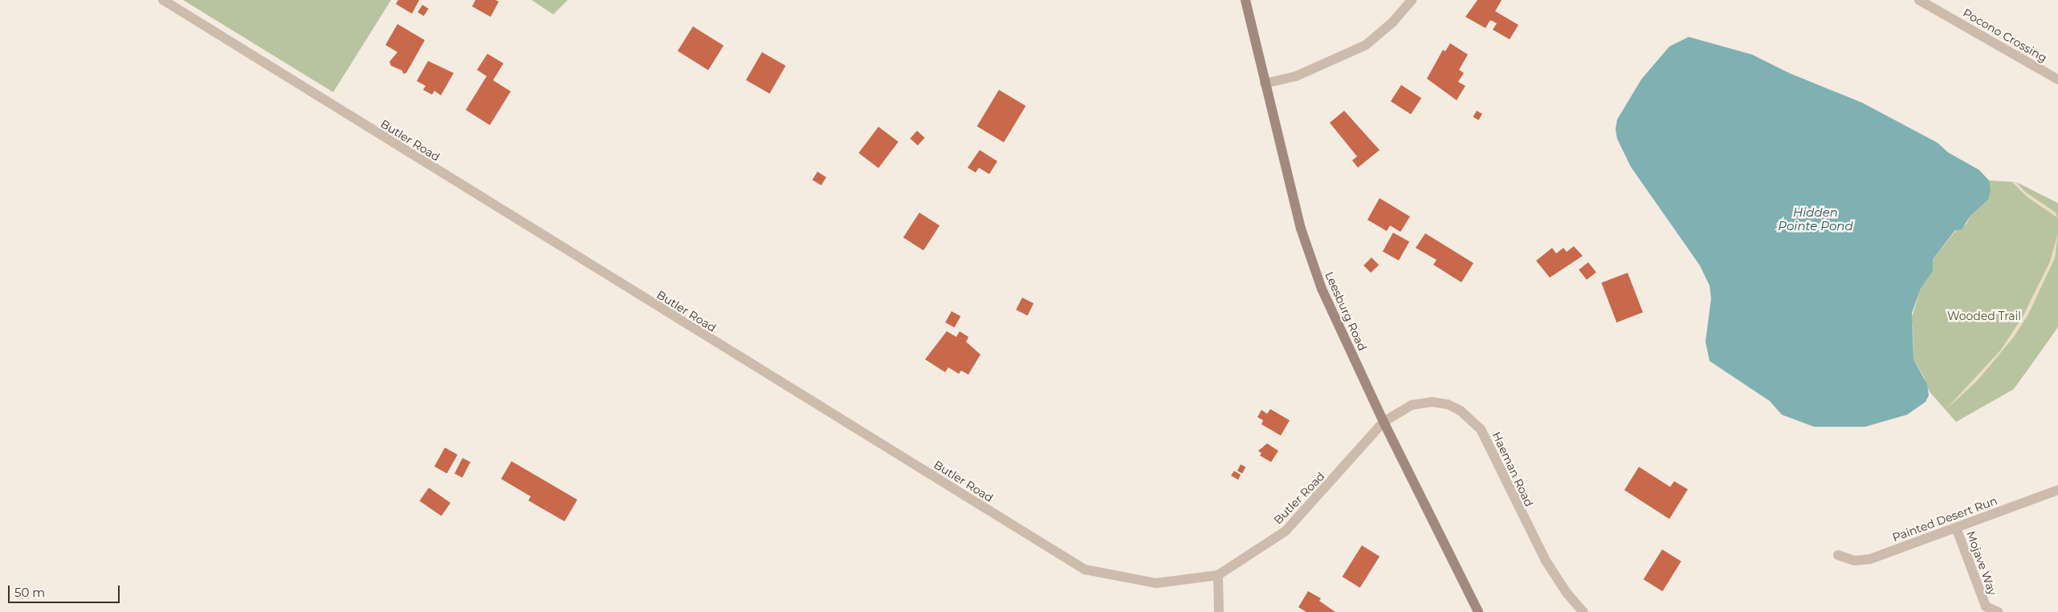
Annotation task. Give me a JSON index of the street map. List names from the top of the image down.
{
  "streets": {
    "main road": ["Leesburg Road"],
    "street": [
      "Pocono Crossing",
      "Butler Road",
      "Haeman Road",
      "Painted Desert Run",
      "Mojave Way"
    ]
  },
  "crossings": [
    ["Butler Road", "Leesburg Road"],
    ["Butler Road", "Haeman Road"],
    ["Leesburg Road", "Haeman Road"],
    ["Painted Desert Run", "Mojave Way"]
  ],
  "water": ["Hidden Pointe Pond"],
  "parks": ["Wooded Trail"],
  "scale_bar": "50 m"
}
